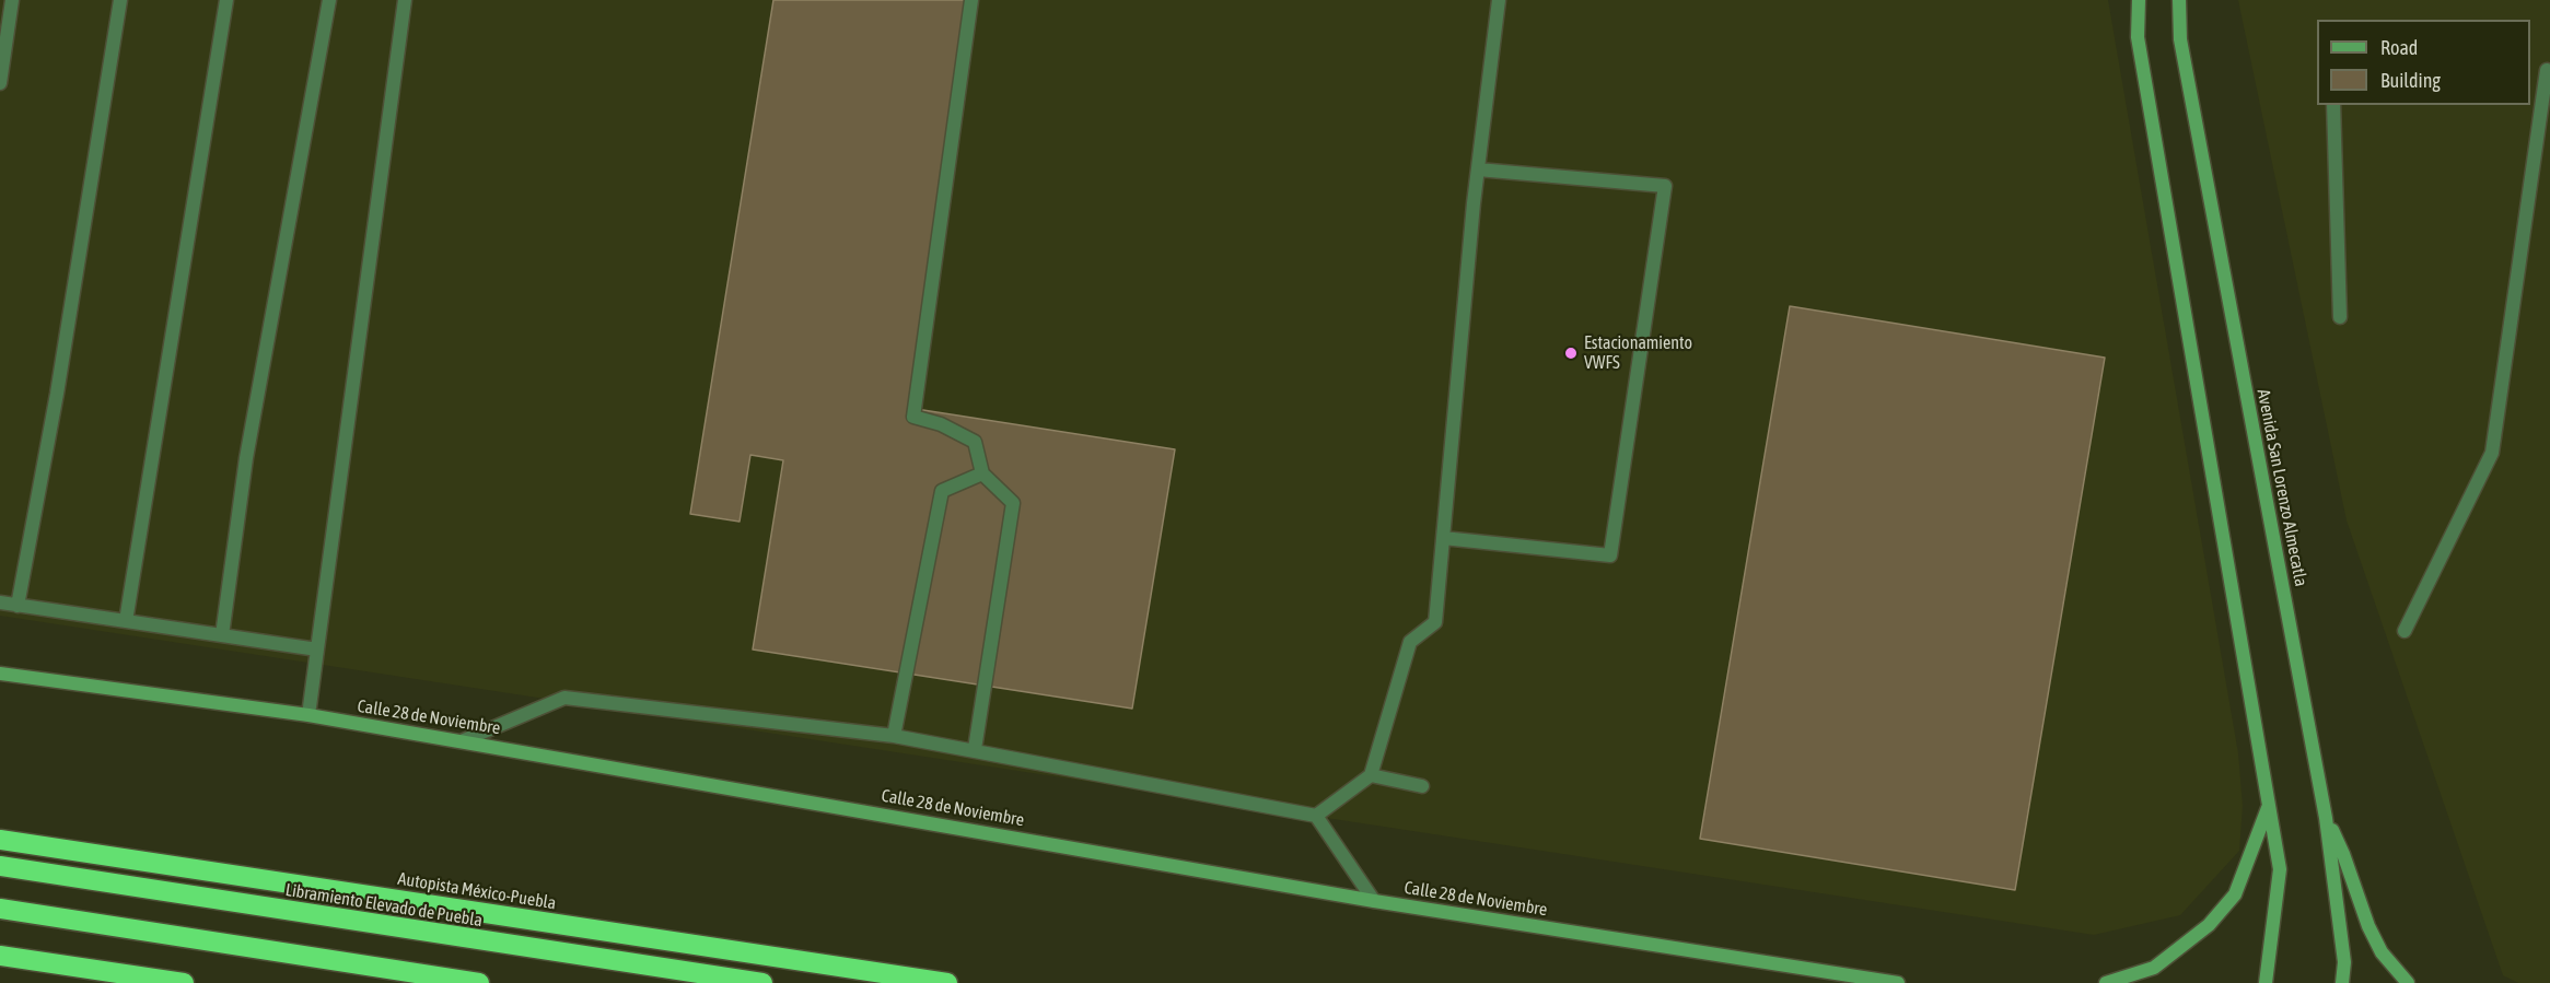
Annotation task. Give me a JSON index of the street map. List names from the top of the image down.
{
  "streets": {
    "highway": ["Autopista México-Puebla", "Libramiento Elevado de Puebla"],
    "main road": ["Avenida San Lorenzo Almecatla", "Calle 28 de Noviembre"]
  },
  "places": ["Estacionamiento VWFS"],
  "legend": ["Road", "Building"]
}
